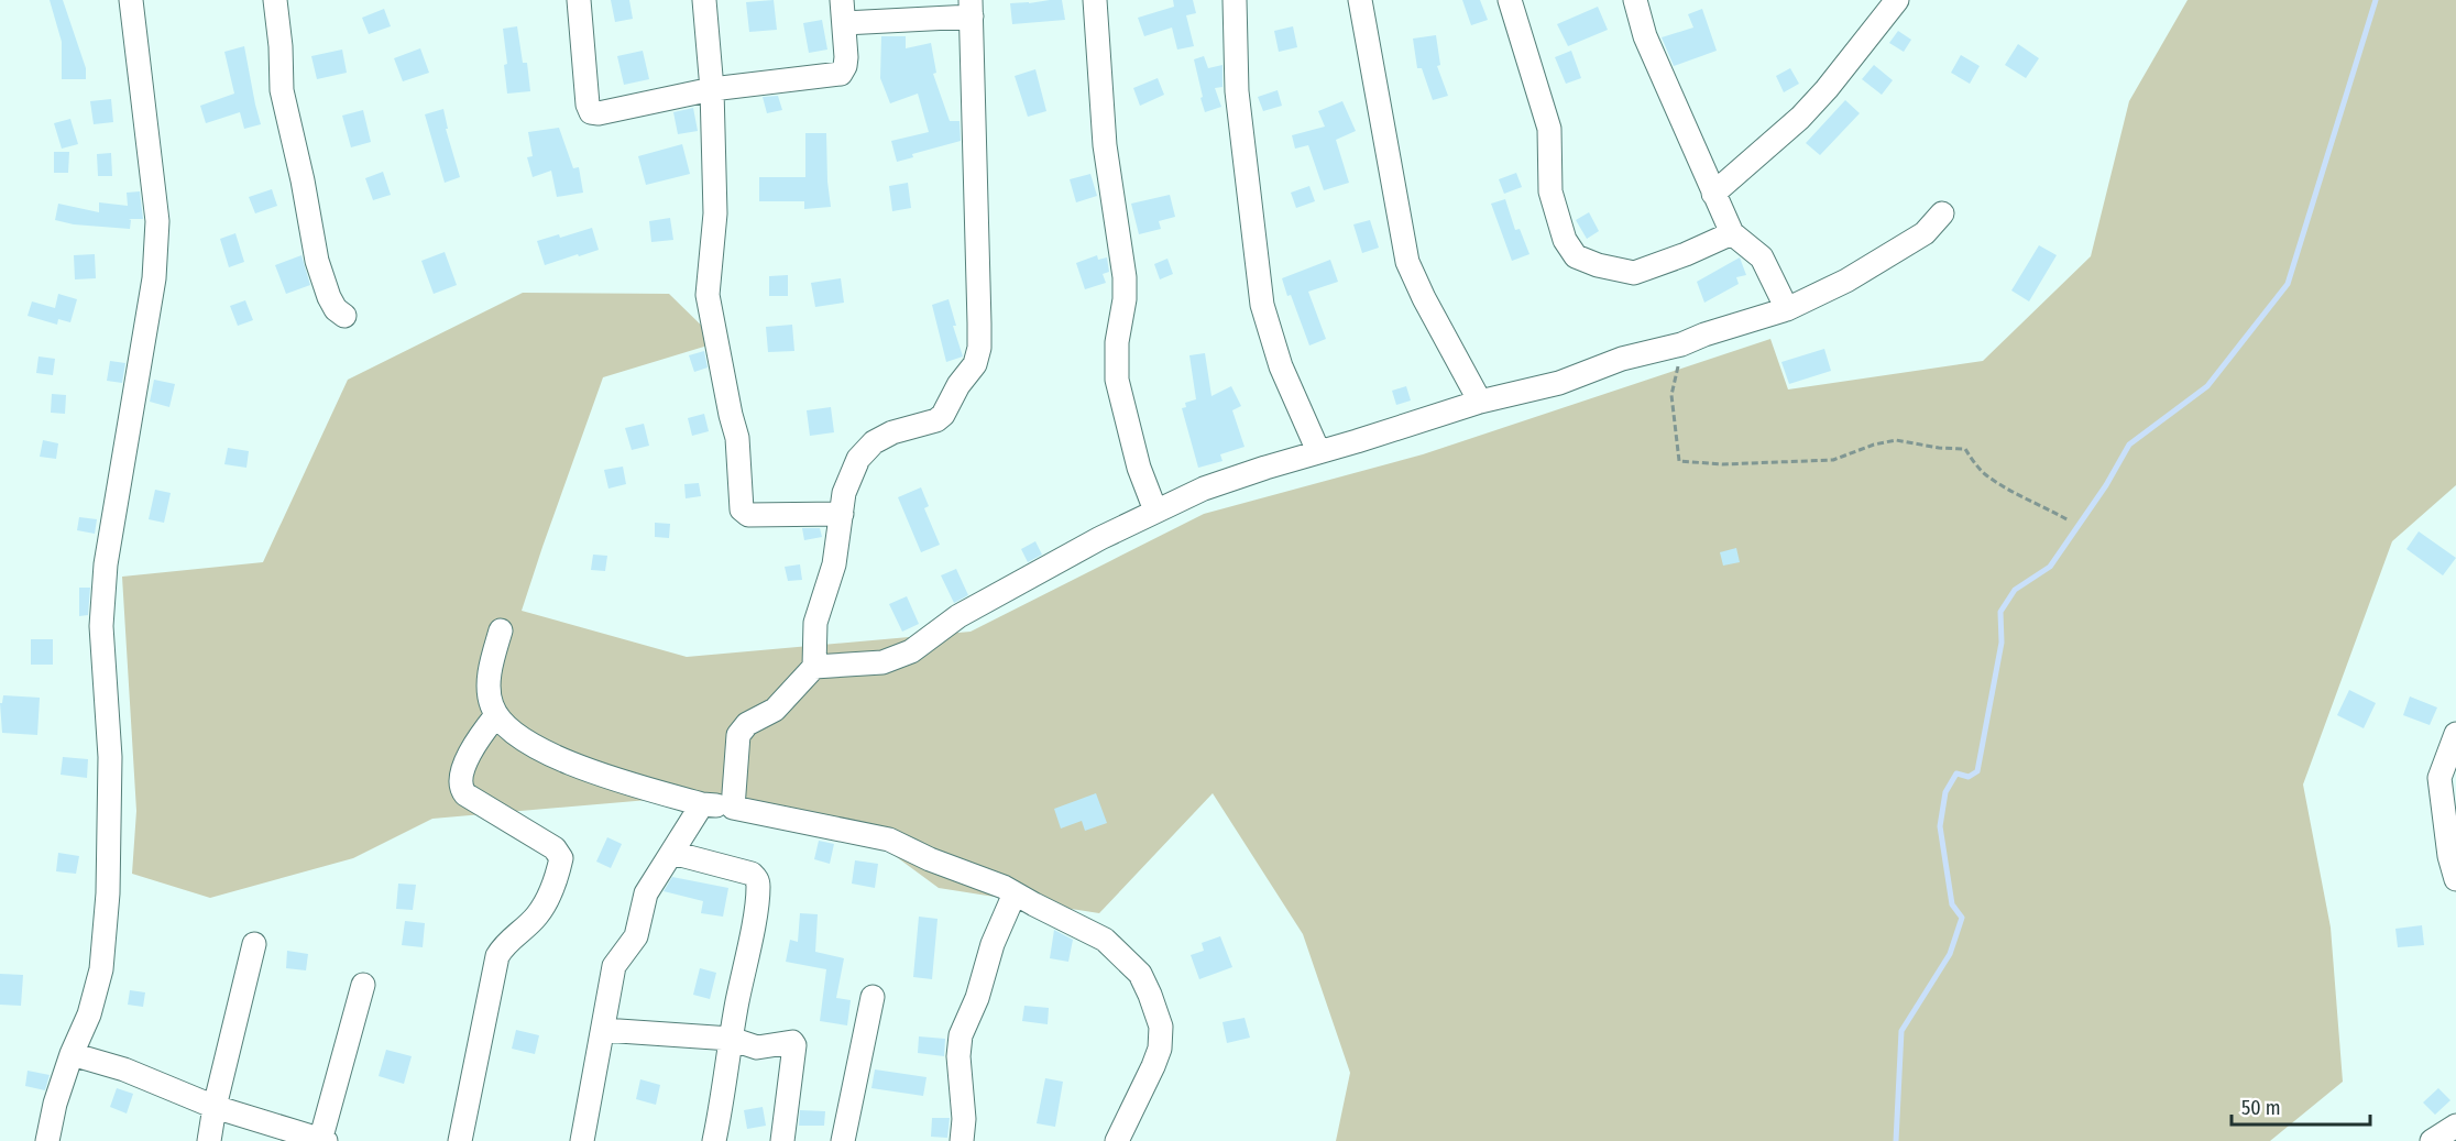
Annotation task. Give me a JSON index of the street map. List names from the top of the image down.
{
  "scale_bar": "50 m"
}
